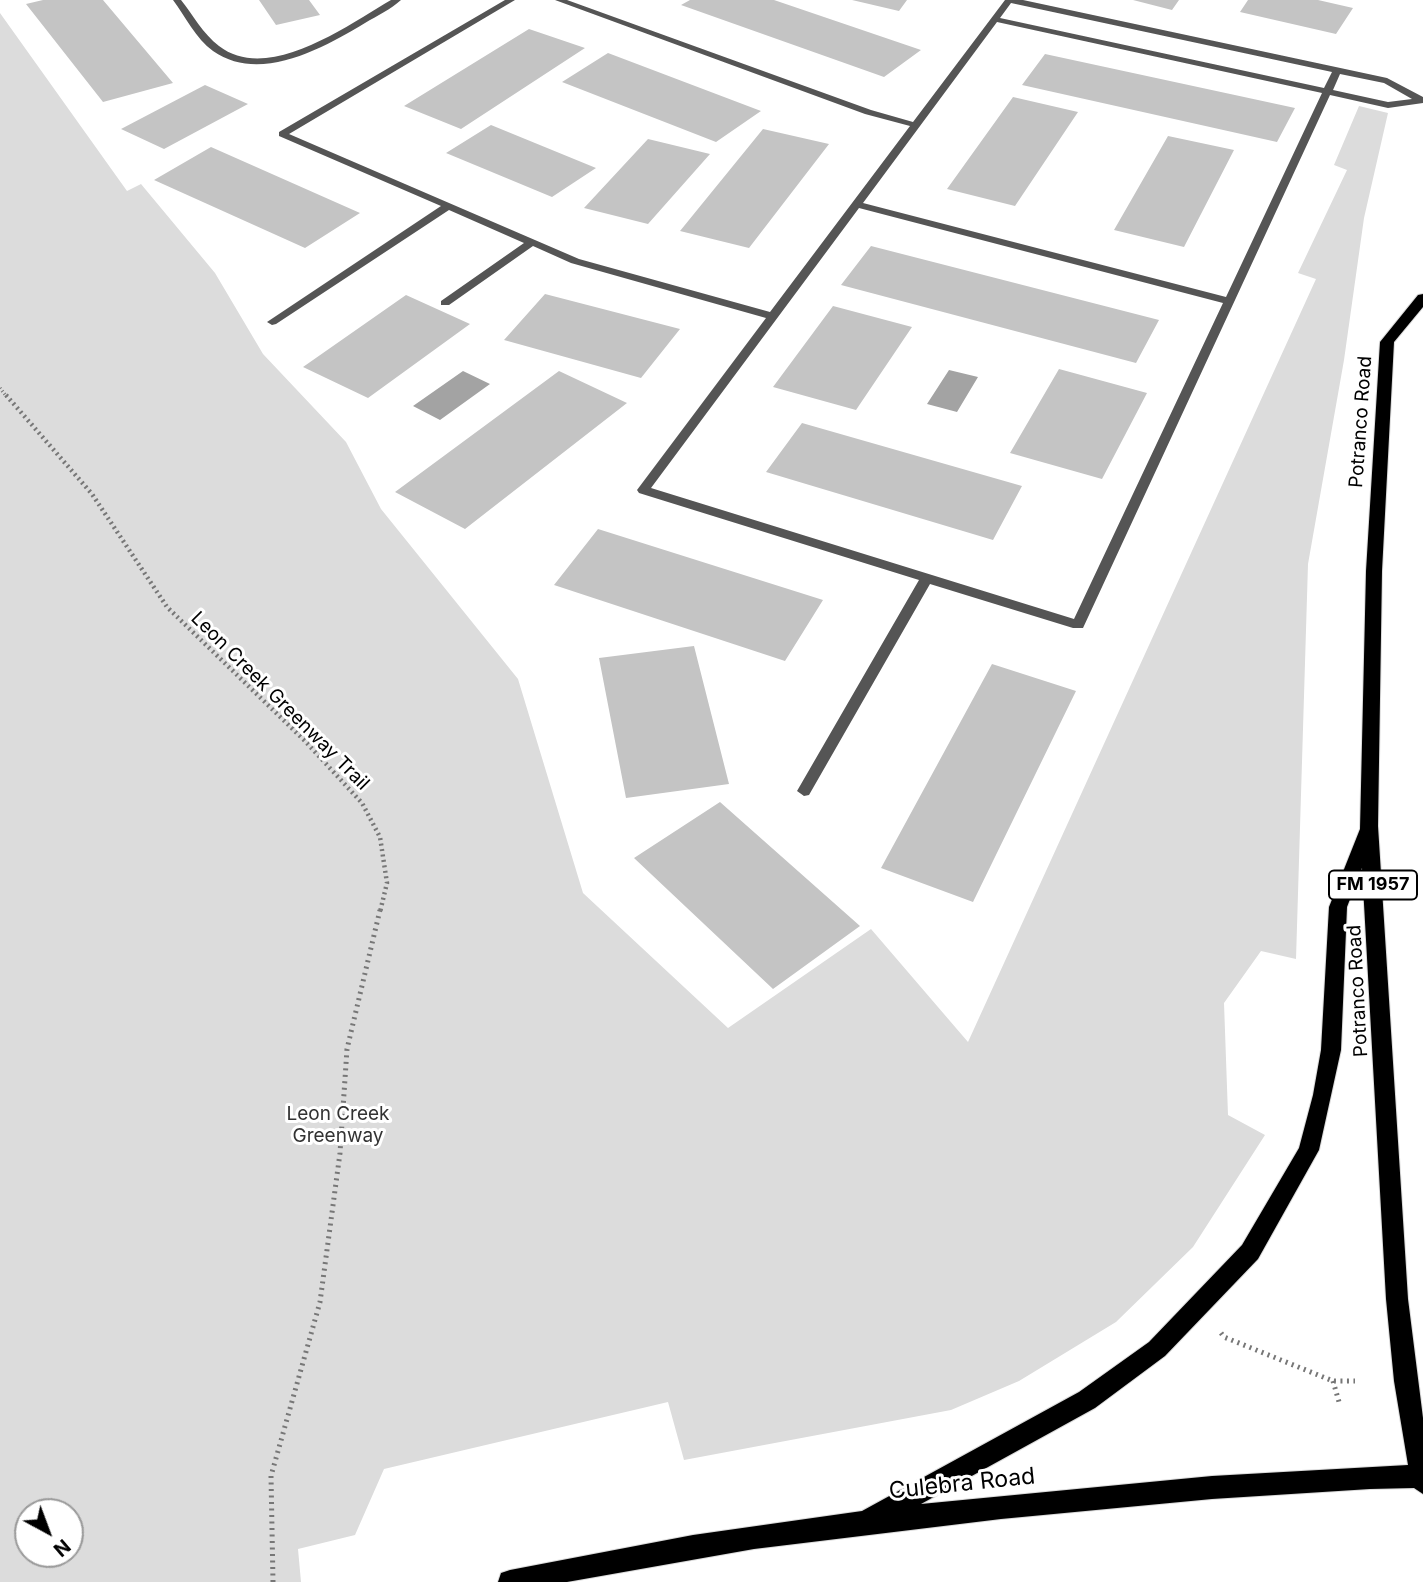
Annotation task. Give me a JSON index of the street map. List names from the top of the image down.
{
  "streets": {
    "main road": ["Potranco Road", "FM 1957", "Culebra Road"],
    "path": ["Leon Creek Greenway Trail"]
  },
  "crossings": [
    ["Potranco Road", "Culebra Road"]
  ],
  "parks": ["Leon Creek Greenway"],
  "north": "bottom right"
}
